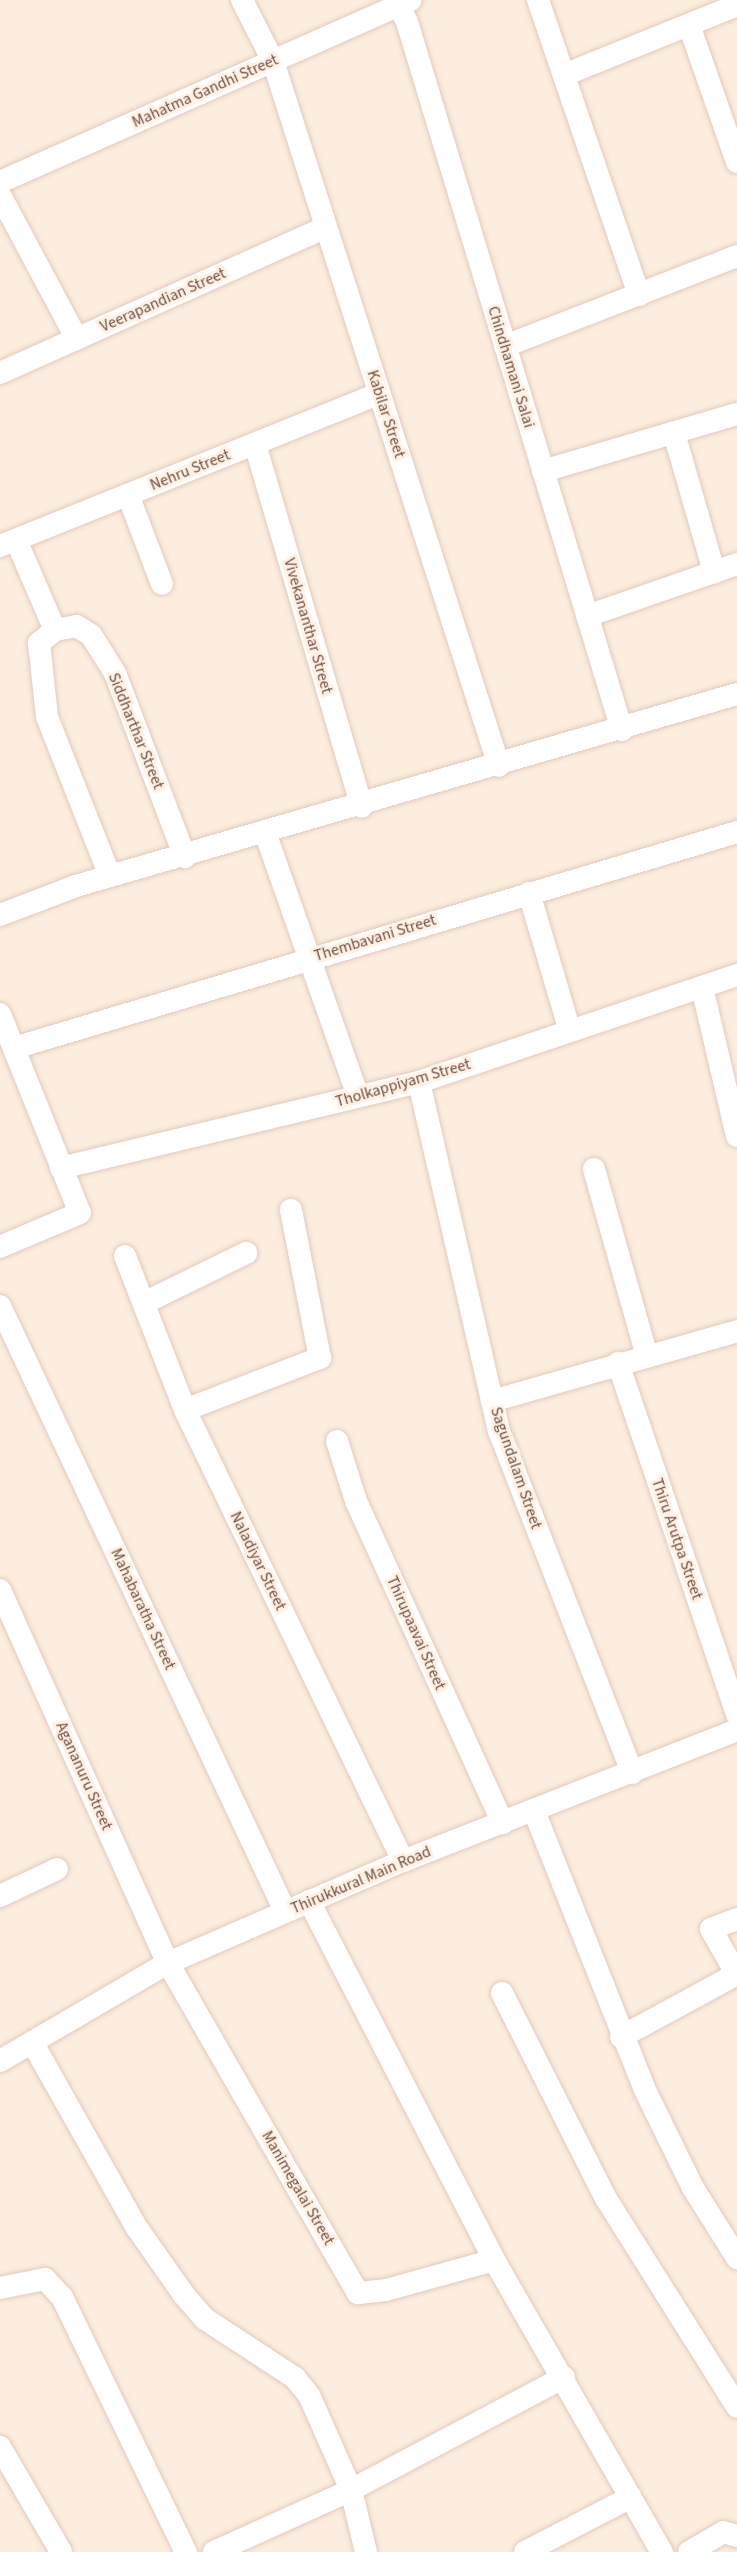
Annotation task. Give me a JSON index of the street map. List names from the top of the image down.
{
  "streets": {
    "street": [
      "Mahatma Gandhi Street",
      "Veerapandian Street",
      "Chindhamani Salai",
      "Kabilar Street",
      "Nehru Street",
      "Vivekananthar Street",
      "Siddharthar Street",
      "Thembavani Street",
      "Tholkappiyam Street",
      "Sagundalam Street",
      "Thiru Arutpa Street",
      "Naladiyar Street",
      "Mahabaratha Street",
      "Thirupaavai Street",
      "Agananuru Street",
      "Thirukkural Main Road",
      "Manimegalai Street"
    ]
  },
  "crossings": [
    ["Mahatma Gandhi Street", "Chindhamani Salai"],
    ["Mahatma Gandhi Street", "Kabilar Street"],
    ["Veerapandian Street", "Kabilar Street"],
    ["Kabilar Street", "Nehru Street"],
    ["Nehru Street", "Vivekananthar Street"],
    ["Tholkappiyam Street", "Sagundalam Street"],
    ["Sagundalam Street", "Thirukkural Main Road"],
    ["Naladiyar Street", "Thirukkural Main Road"],
    ["Mahabaratha Street", "Thirukkural Main Road"],
    ["Thirupaavai Street", "Thirukkural Main Road"],
    ["Agananuru Street", "Thirukkural Main Road"],
    ["Agananuru Street", "Manimegalai Street"],
    ["Thirukkural Main Road", "Manimegalai Street"]
  ]
}
